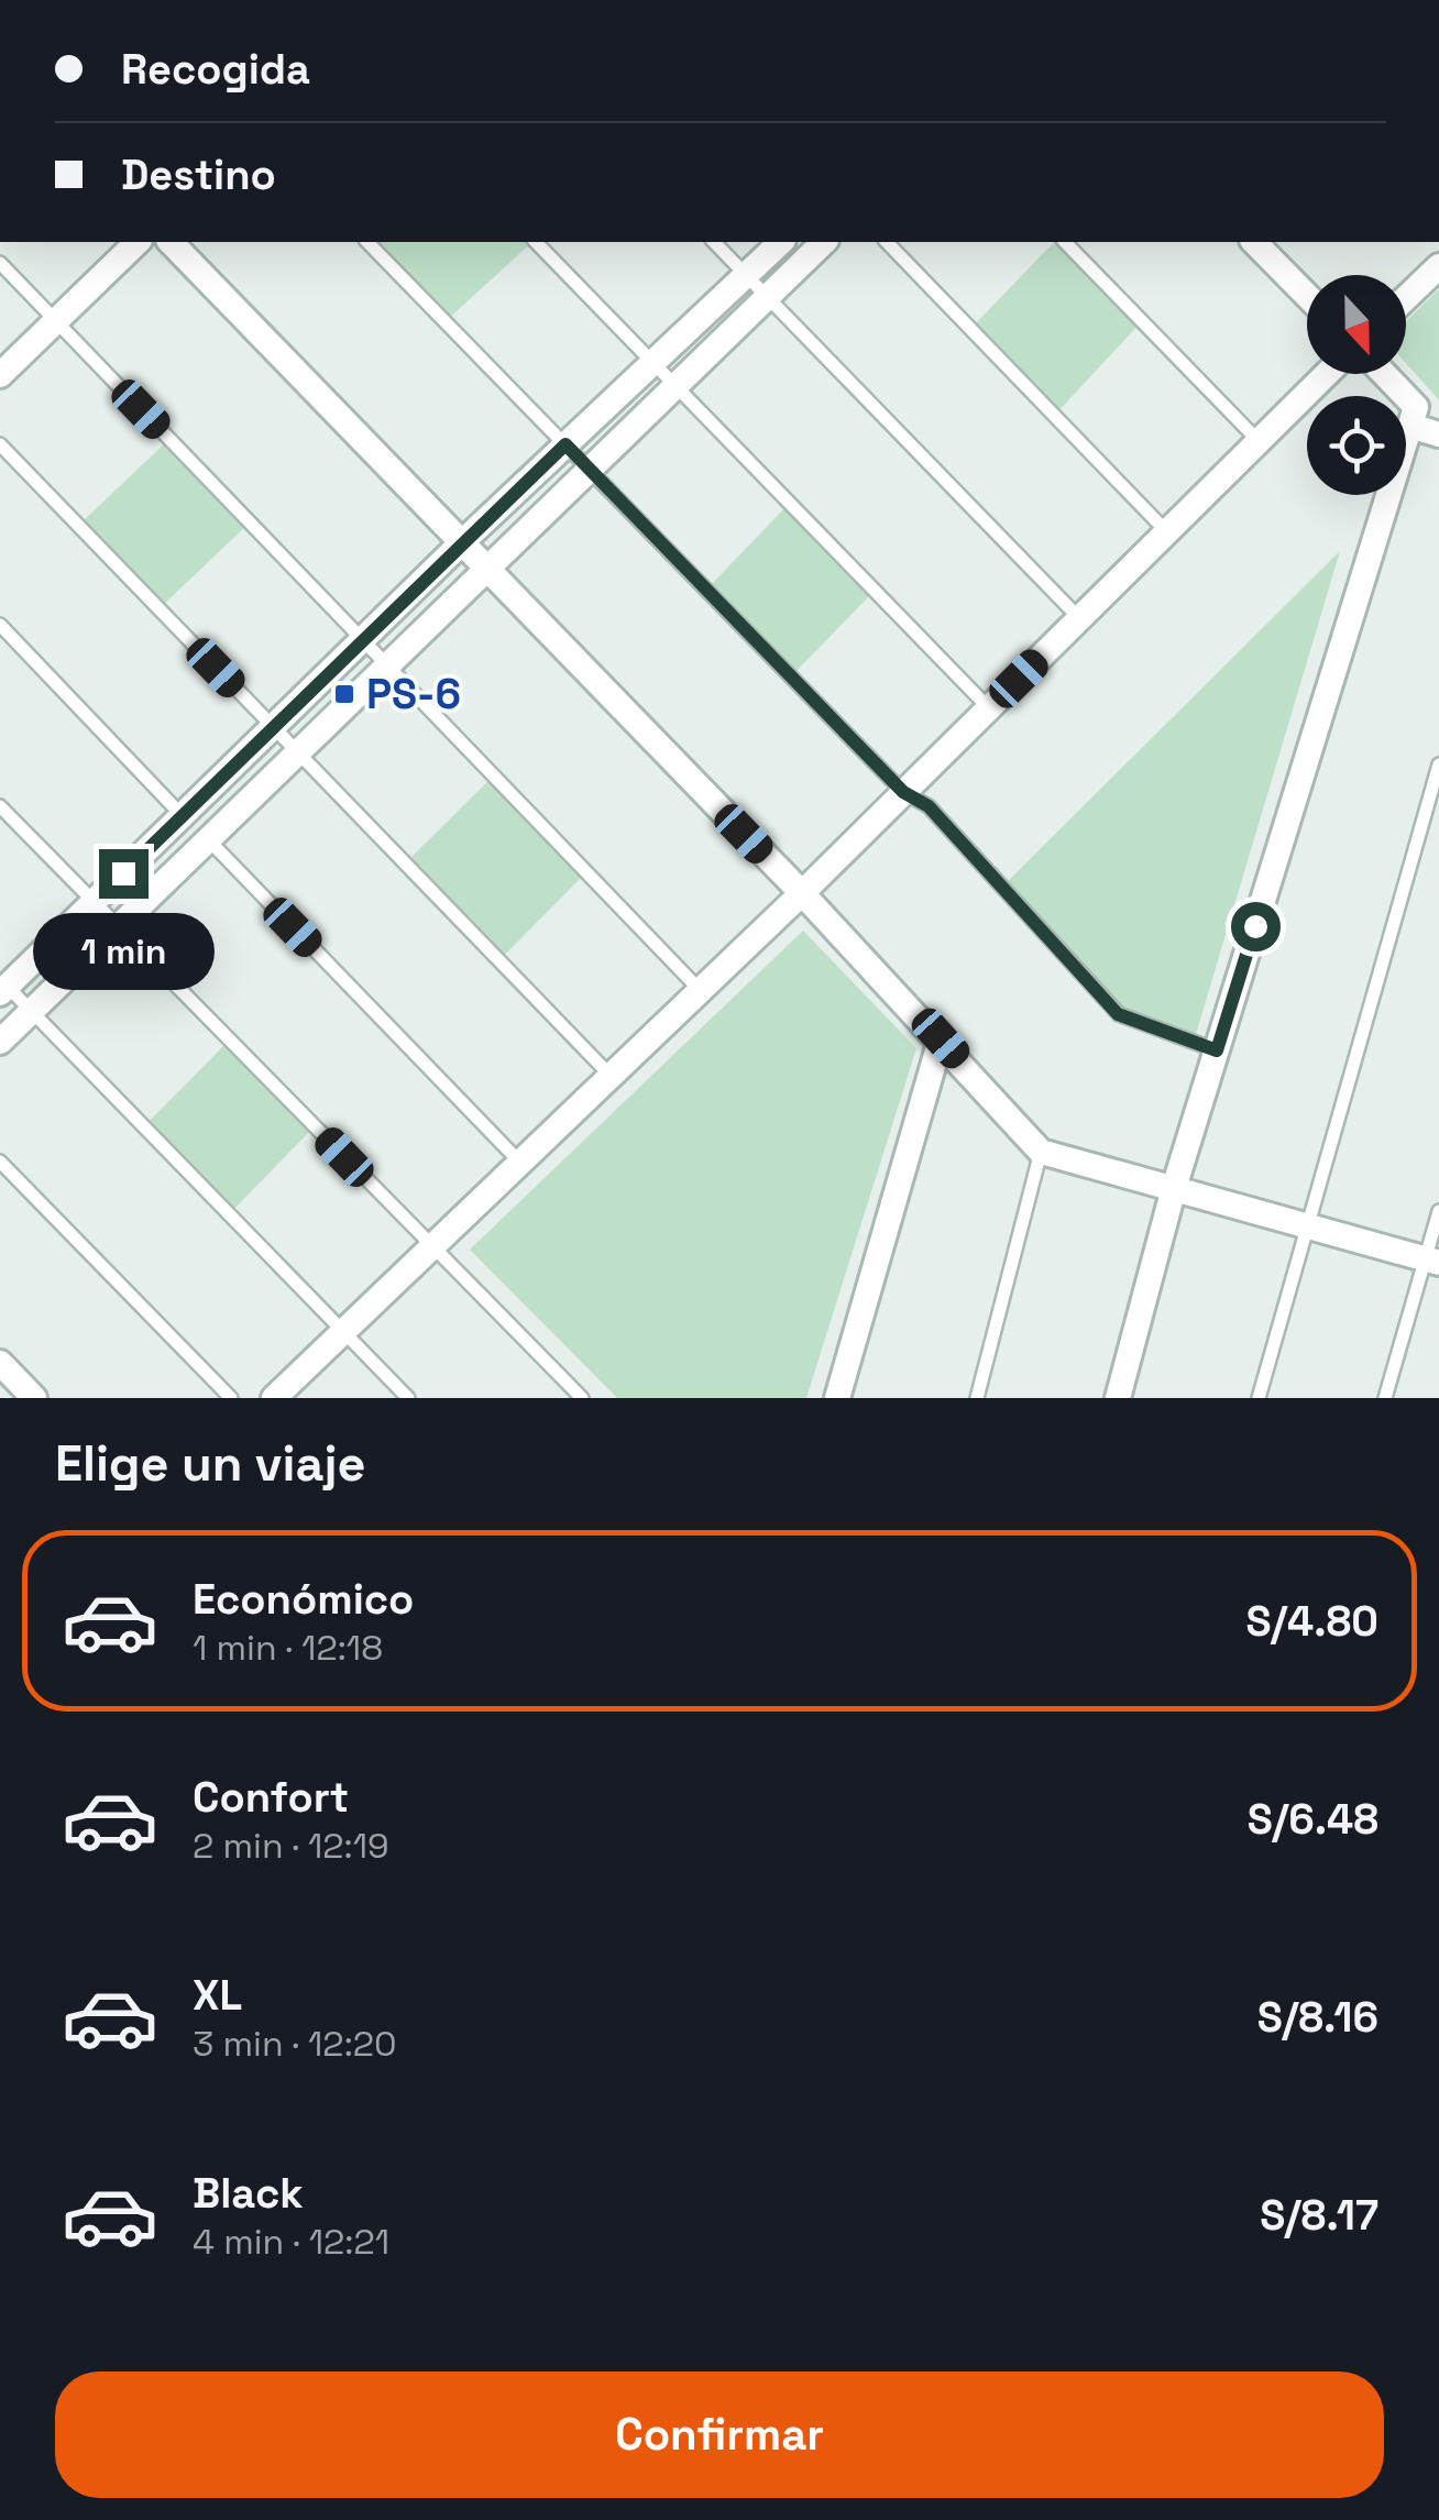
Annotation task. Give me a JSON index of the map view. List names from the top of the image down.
{
  "places": {
    "transit": ["PS-6"]
  },
  "north": "bottom",
  "page": {
    "banner": ["Recogida", "Destino"],
    "bubble": "1 min",
    "heading": "Elige un viaje",
    "list": [
      {
        "name": "Económico",
        "note": "1 min · 12:18",
        "value": "S/4.80"
      },
      {
        "name": "Confort",
        "note": "2 min · 12:19",
        "value": "S/6.48"
      },
      {
        "name": "XL",
        "note": "3 min · 12:20",
        "value": "S/8.16"
      },
      {
        "name": "Black",
        "note": "4 min · 12:21",
        "value": "S/8.17"
      }
    ],
    "buttons": "Confirmar"
  }
}
